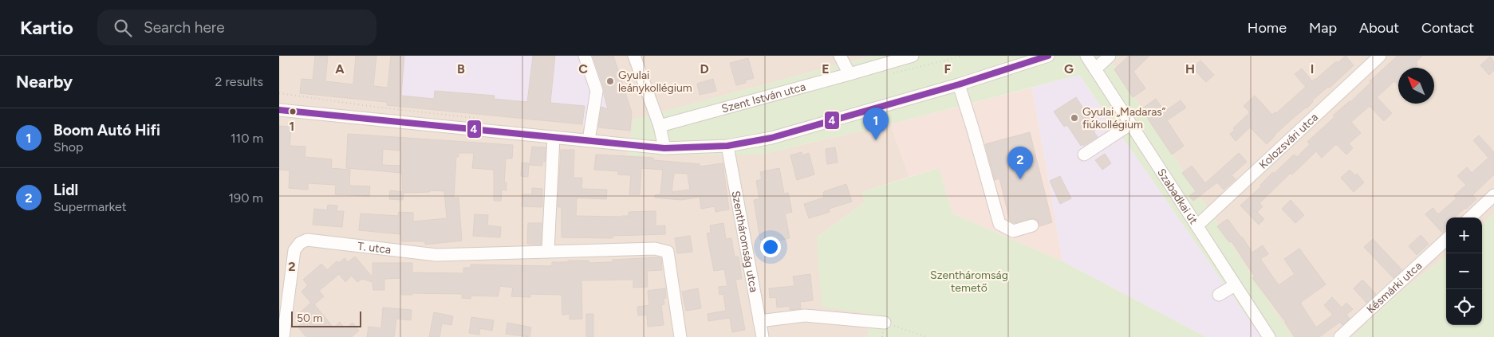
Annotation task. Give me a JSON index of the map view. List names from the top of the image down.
{
  "streets": {
    "street": [
      "Szent István utca",
      "Kolozsvári utca",
      "Szabadkai út",
      "Szentháromság utca",
      "T. utca",
      "Késmárki utca"
    ]
  },
  "crossings": [
    ["Kolozsvári utca", "Szabadkai út"]
  ],
  "parks": ["Szentháromság temető"],
  "places": ["Gyulai leánykollégium", "Gyulai „Madaras” fiúkollégium"],
  "lines": ["transit line 4"],
  "scale_bar": "50 m",
  "north": "top left",
  "page": {
    "header": "Kartio",
    "search": "Search here",
    "nav": [
      "Home",
      "Map",
      "About",
      "Contact"
    ],
    "heading": ["Nearby", "2 results"],
    "list": [
      {
        "mark": "1",
        "name": "Boom Autó Hifi",
        "note": "Shop",
        "value": "110 m"
      },
      {
        "mark": "2",
        "name": "Lidl",
        "note": "Supermarket",
        "value": "190 m"
      }
    ],
    "pins": ["1", "2"],
    "map_buttons": ["+", "−"],
    "scale": "50 m"
  },
  "grid": {
    "columns": [
      "A",
      "B",
      "C",
      "D",
      "E",
      "F",
      "G",
      "H",
      "I"
    ],
    "rows": ["1", "2"]
  }
}
